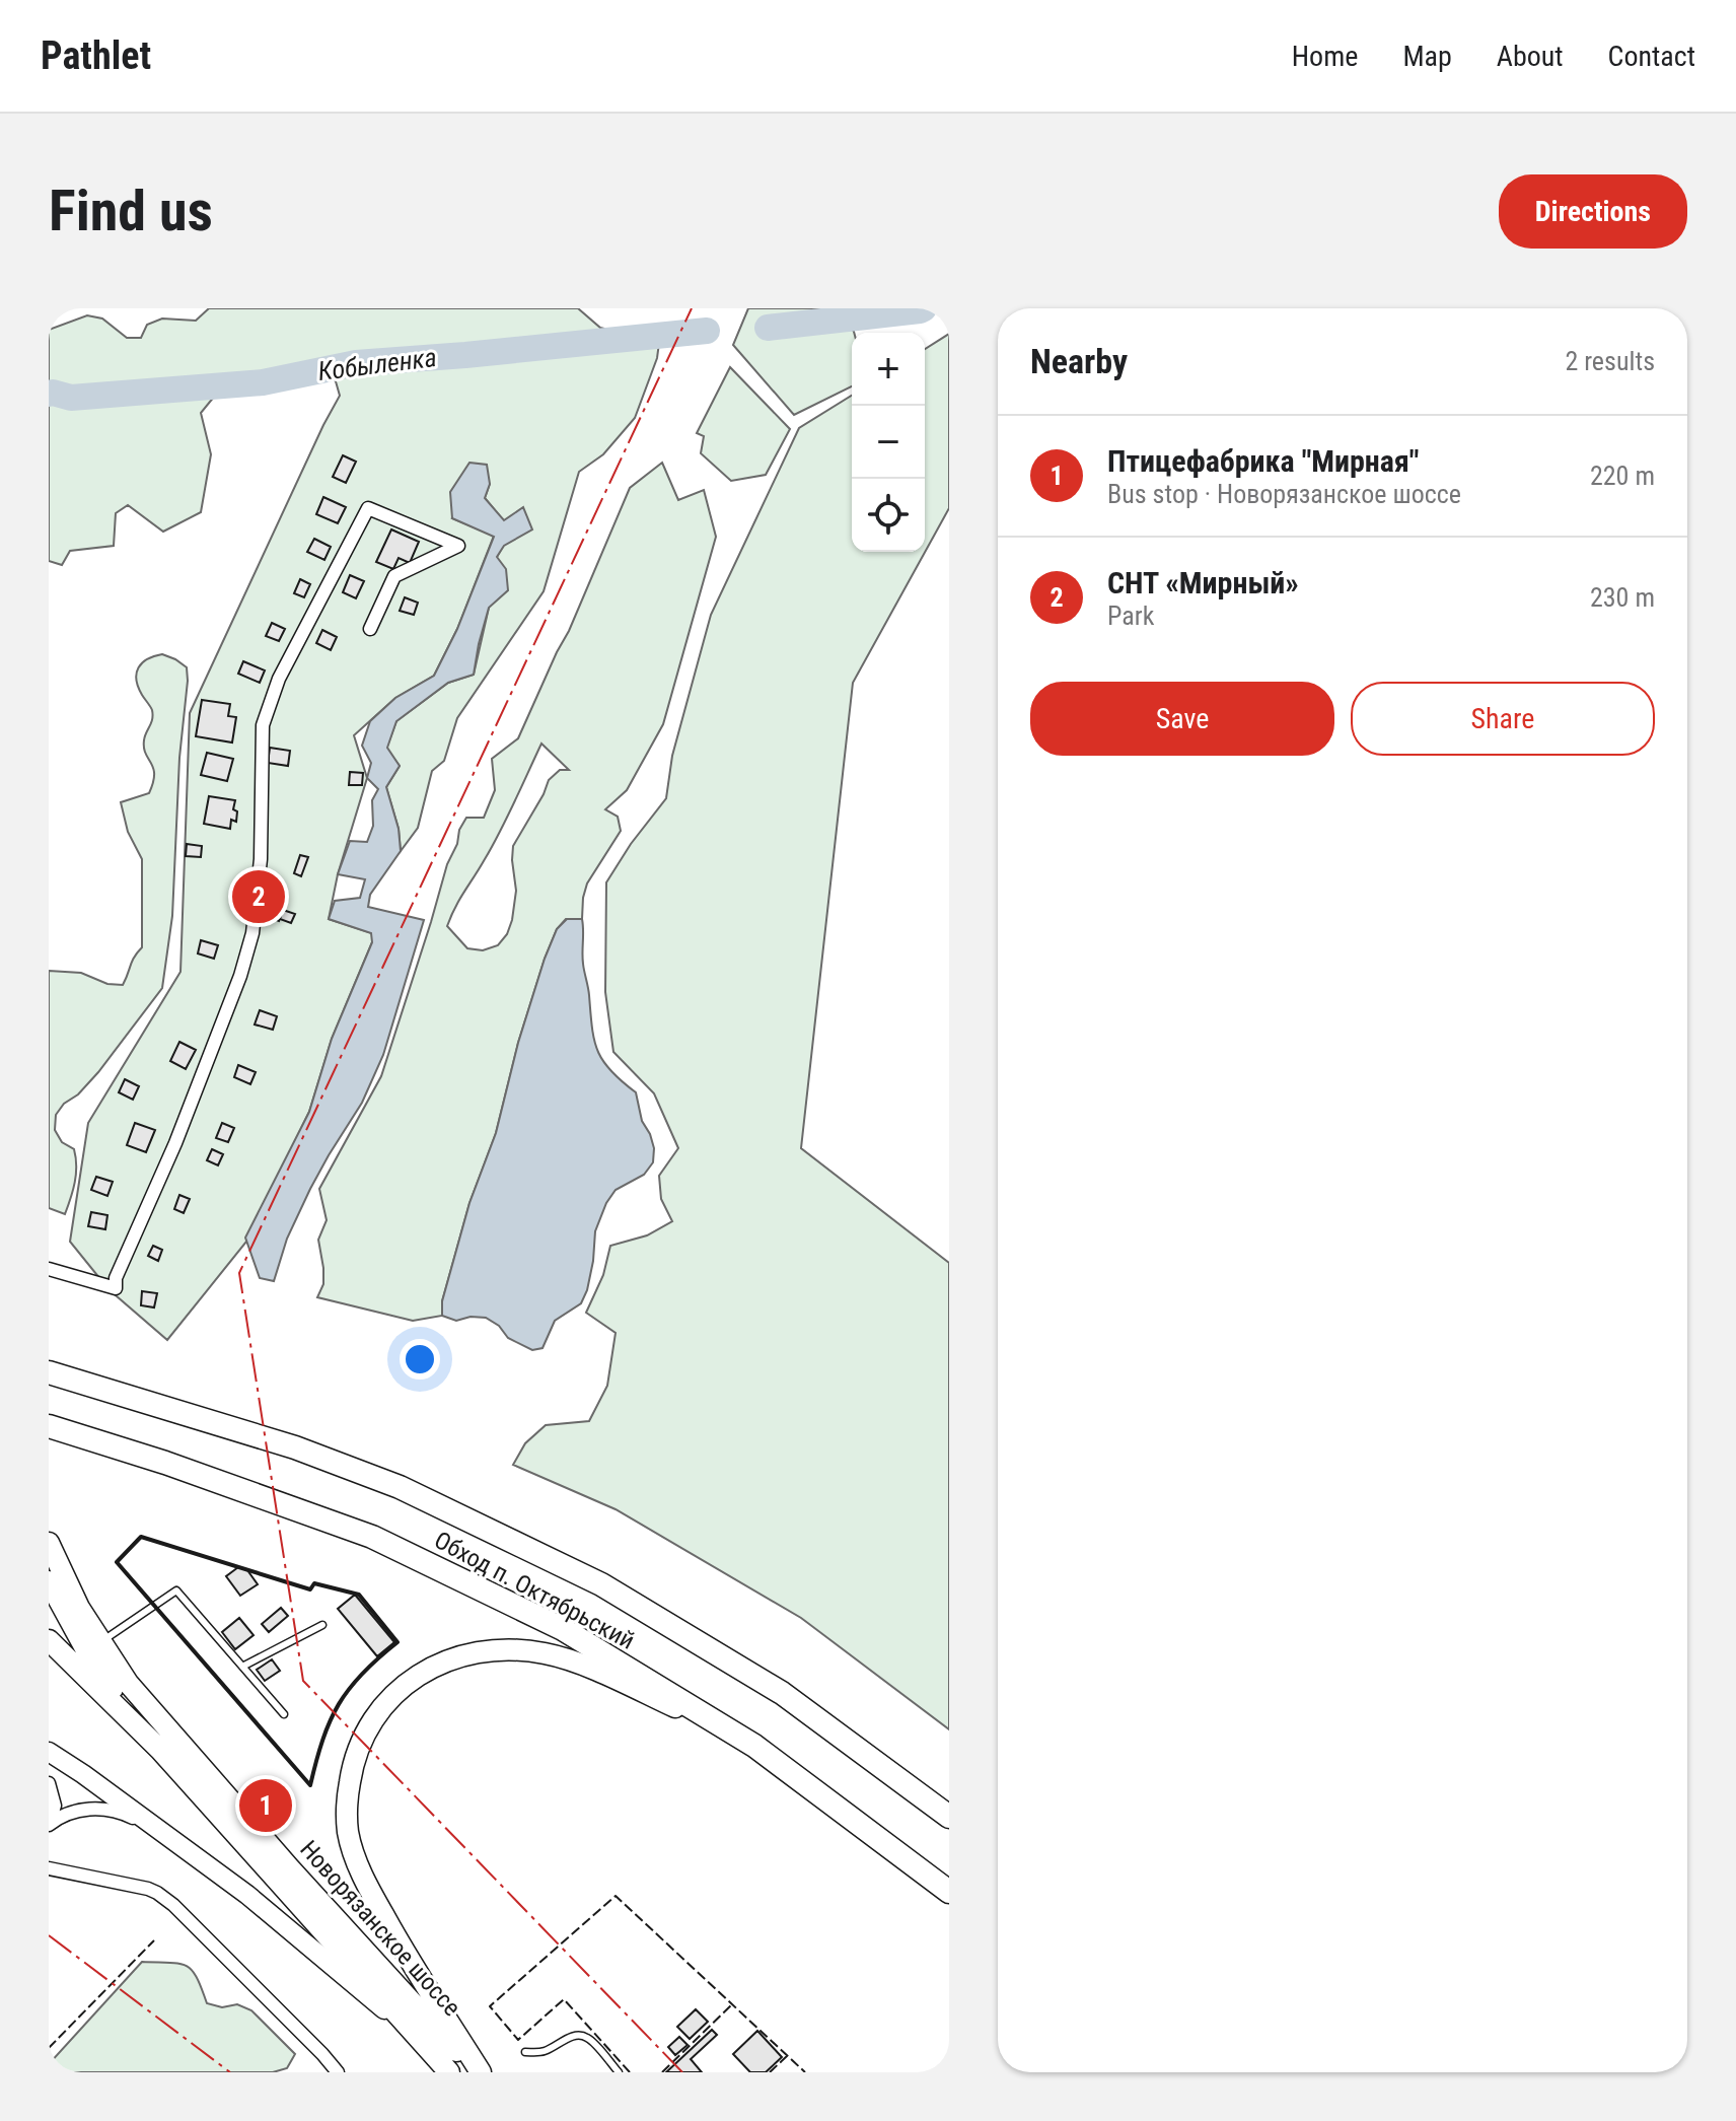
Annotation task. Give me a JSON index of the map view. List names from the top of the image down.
{
  "streets": {
    "highway": ["Обход п. Октябрьский"],
    "main road": ["Новорязанское шоссе"]
  },
  "water": ["Кобыленка"],
  "page": {
    "header": "Pathlet",
    "nav": [
      "Home",
      "Map",
      "About",
      "Contact"
    ],
    "buttons": [
      "Directions",
      ["Save", "Share"]
    ],
    "title": "Find us",
    "heading": ["Nearby", "2 results"],
    "map_buttons": ["+", "−"],
    "list": [
      {
        "mark": "1",
        "name": "Птицефабрика \"Мирная\"",
        "note": "Bus stop · Новорязанское шоссе",
        "value": "220 m"
      },
      {
        "mark": "2",
        "name": "СНТ «Мирный»",
        "note": "Park",
        "value": "230 m"
      }
    ],
    "pins": ["2", "1"]
  }
}
